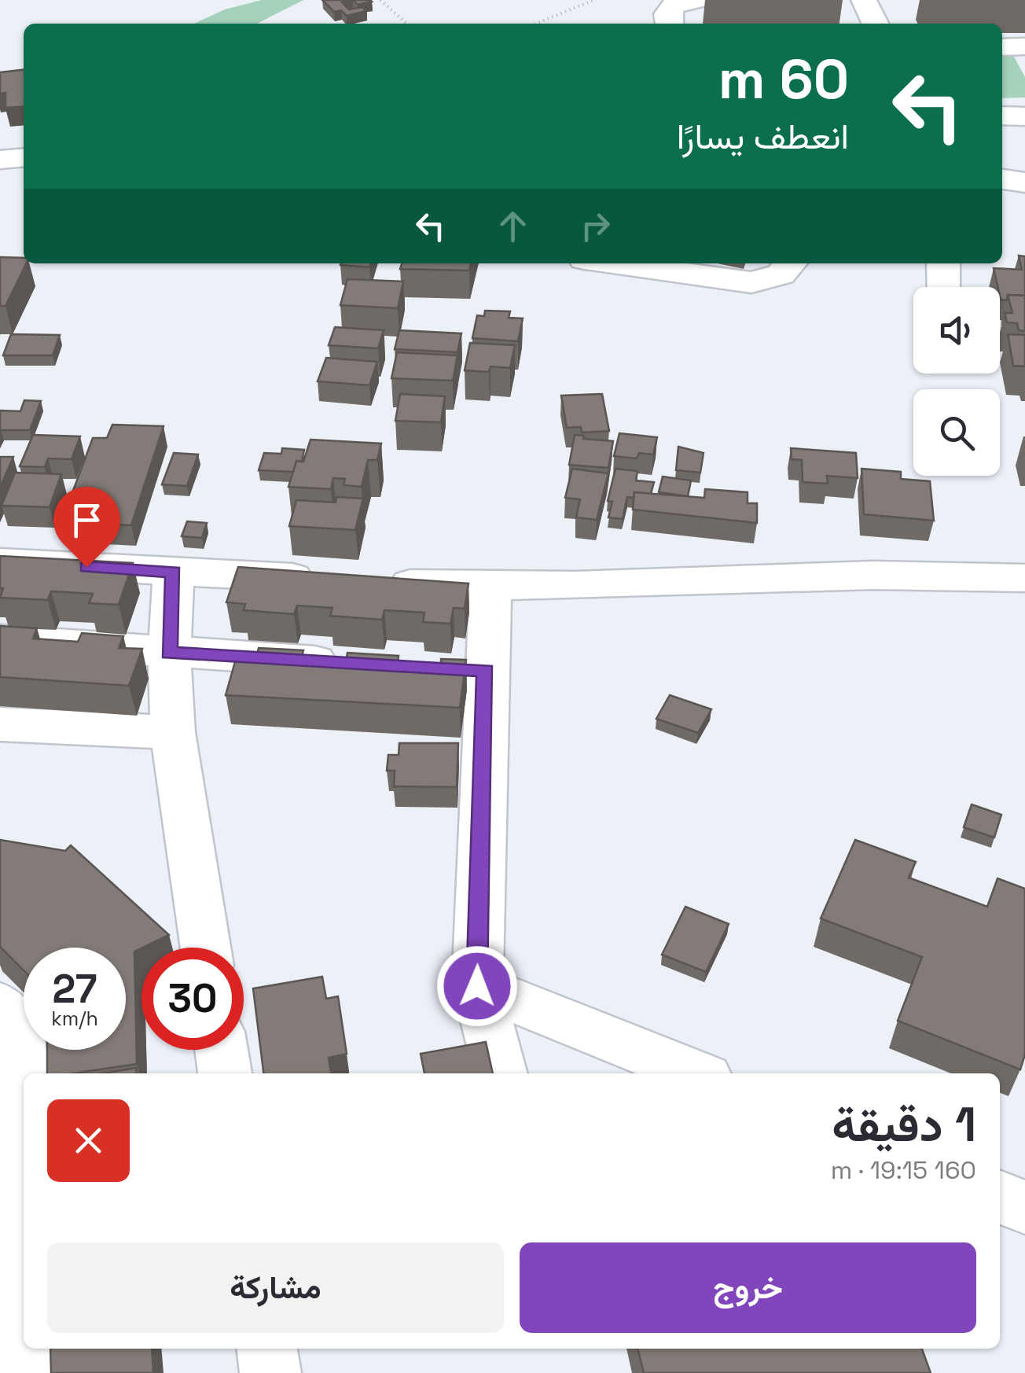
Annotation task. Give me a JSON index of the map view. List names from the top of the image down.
{
  "page": {
    "turn": ["60 m", "انعطف يسارًا"],
    "speed": "27 km/h",
    "limit": "30",
    "heading": ["1 دقيقة", "160 m · 19:15"],
    "buttons": ["خروج", "مشاركة"]
  }
}
